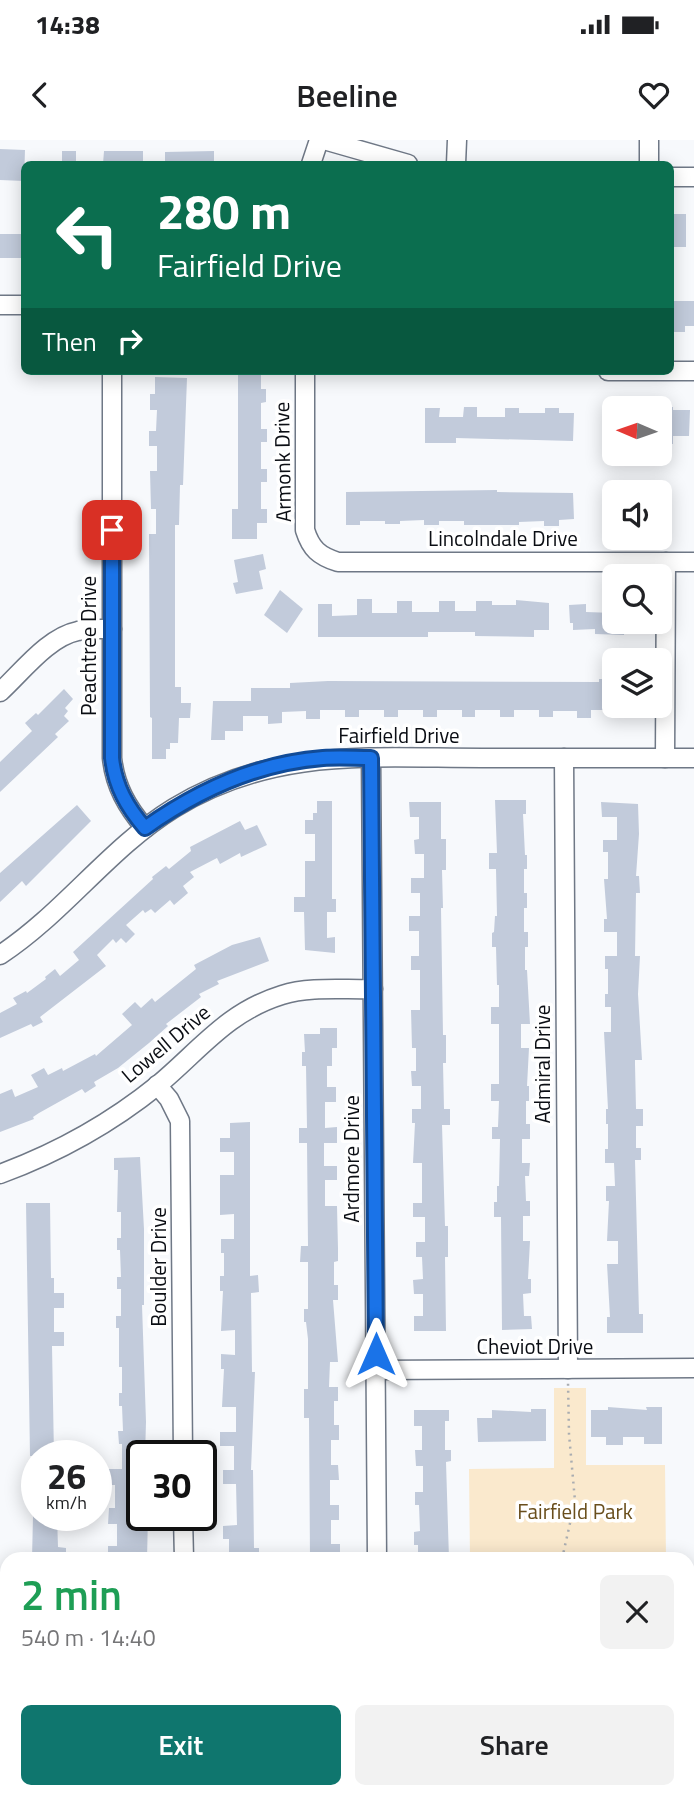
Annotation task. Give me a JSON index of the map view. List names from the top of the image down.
{
  "streets": {
    "street": [
      "Armonk Drive",
      "Lincolndale Drive",
      "Peachtree Drive",
      "Fairfield Drive",
      "Lowell Drive",
      "Admiral Drive",
      "Ardmore Drive",
      "Boulder Drive",
      "Cheviot Drive"
    ]
  },
  "crossings": [
    ["Armonk Drive", "Lincolndale Drive"],
    ["Peachtree Drive", "Fairfield Drive"],
    ["Fairfield Drive", "Admiral Drive"],
    ["Fairfield Drive", "Ardmore Drive"],
    ["Lowell Drive", "Ardmore Drive"],
    ["Lowell Drive", "Boulder Drive"],
    ["Admiral Drive", "Cheviot Drive"],
    ["Ardmore Drive", "Cheviot Drive"]
  ],
  "parks": ["Fairfield Park"],
  "north": "left",
  "page": {
    "status": "14:38",
    "header": "Beeline",
    "turn": ["280 m", "Fairfield Drive"],
    "then": "Then",
    "speed": "26 km/h",
    "limit": "30",
    "heading": ["2 min", "540 m · 14:40"],
    "buttons": ["Exit", "Share"]
  }
}
